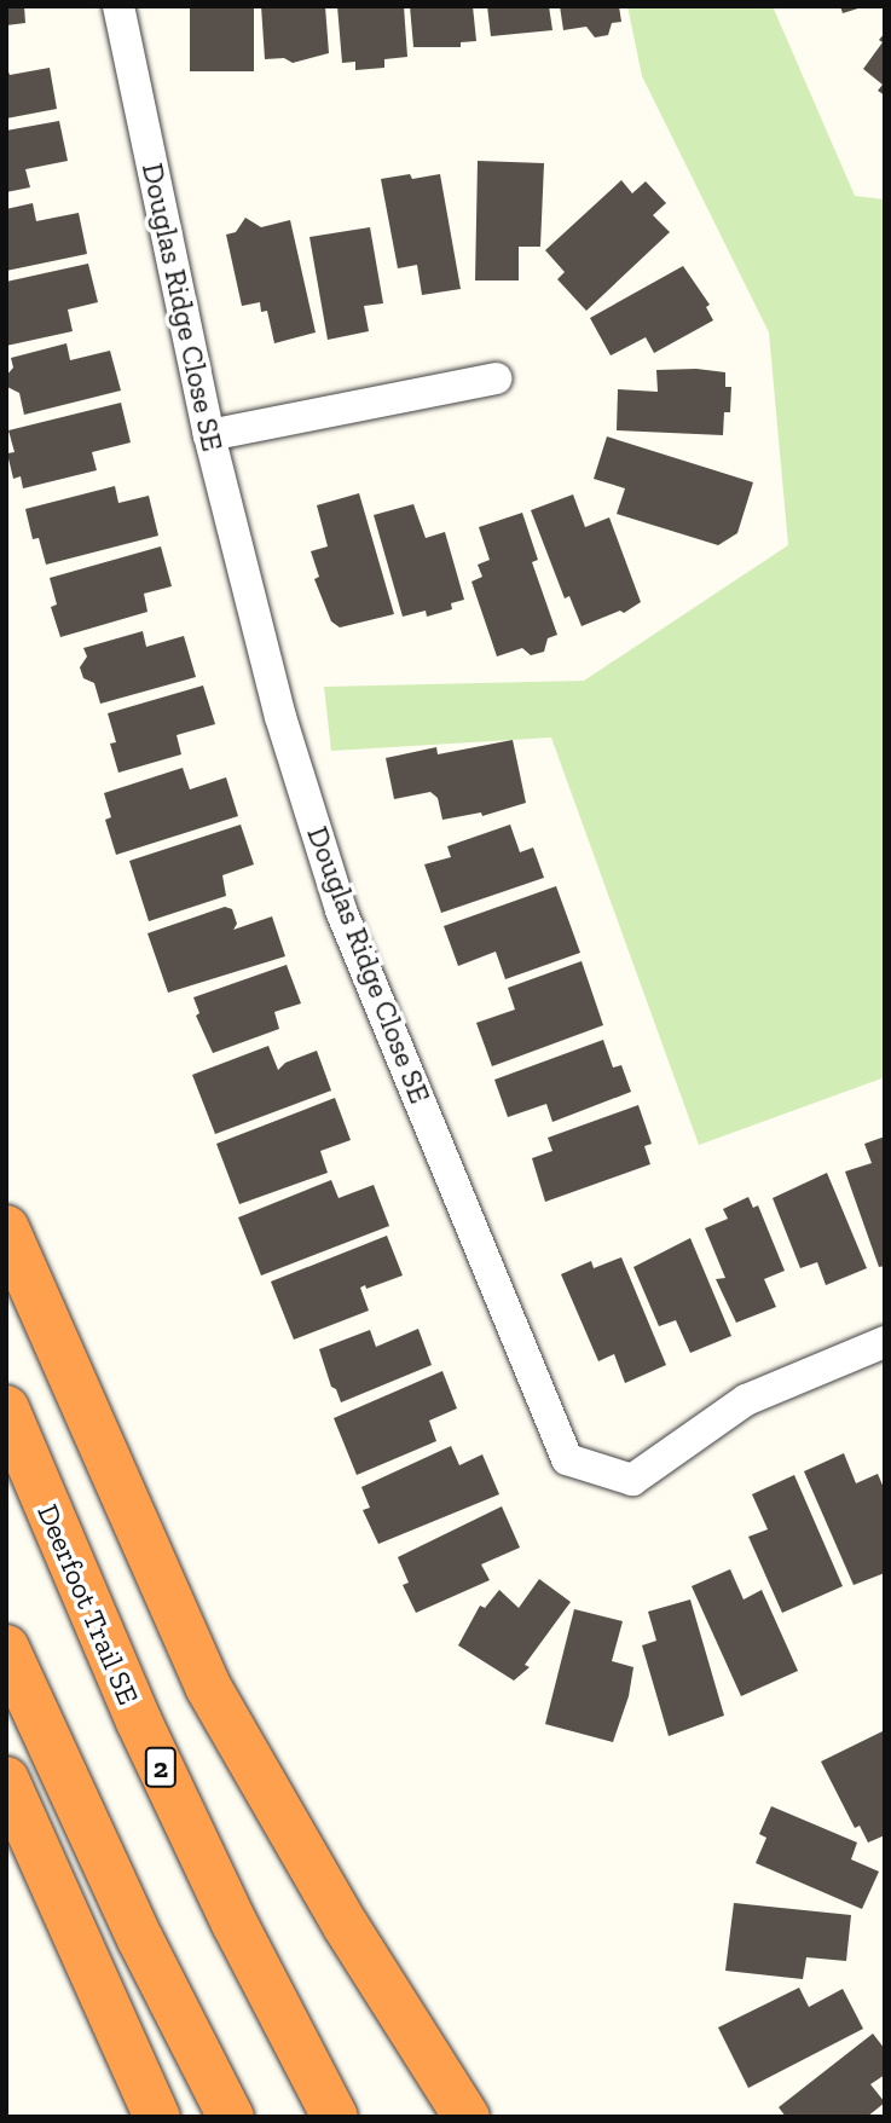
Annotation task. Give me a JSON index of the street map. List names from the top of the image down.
{
  "streets": {
    "highway": ["Deerfoot Trail SE", "2"],
    "street": ["Douglas Ridge Close SE"]
  }
}
